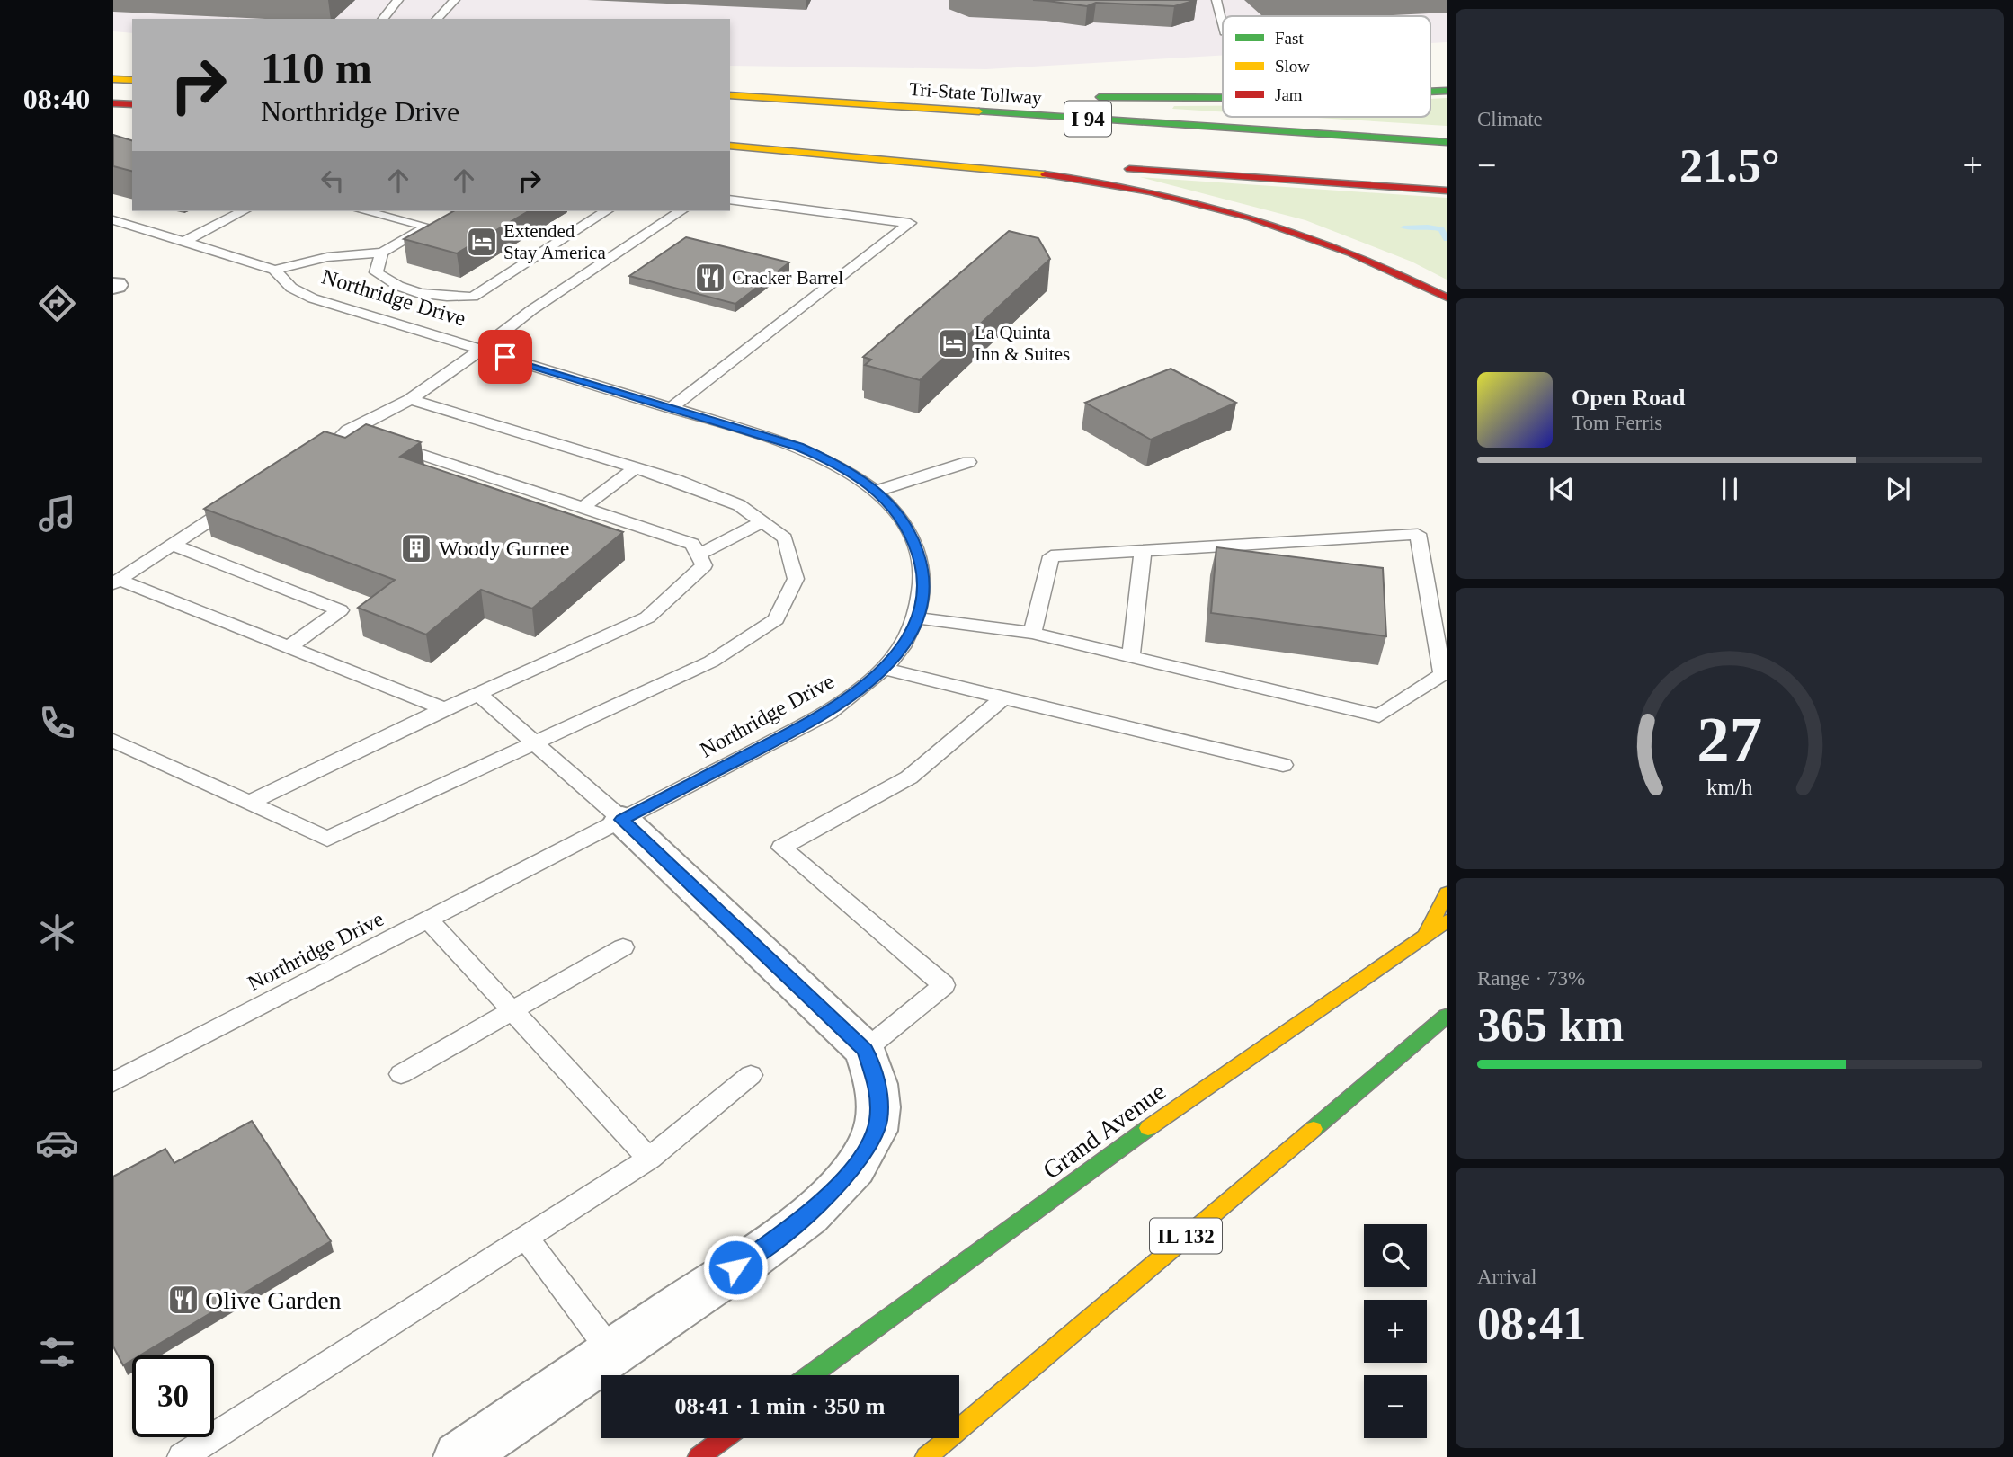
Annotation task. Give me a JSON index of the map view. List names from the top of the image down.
{
  "streets": {
    "main road": [
      "Tri-State Tollway",
      "I 94",
      "Grand Avenue",
      "IL 132"
    ],
    "lane": ["Northridge Drive"]
  },
  "places": {
    "hotel": ["Extended Stay America", "La Quinta Inn & Suites"],
    "restaurant": ["Cracker Barrel", "Olive Garden"],
    "building": ["Woody Gurnee"]
  },
  "legend": ["Fast", "Slow", "Jam"],
  "page": {
    "tabs": "08:40",
    "tile": [
      "Climate",
      ["Range · 73%", "365 km"],
      ["Arrival", "08:41"]
    ],
    "turn": ["110 m", "Northridge Drive"],
    "heat": ["−", "21.5°", "+"],
    "song": ["Open Road", "Tom Ferris"],
    "map_buttons": ["+", "−"],
    "limit": "30",
    "trip": "08:41 · 1 min · 350 m",
    "gauge": ["27", "km/h"]
  }
}
